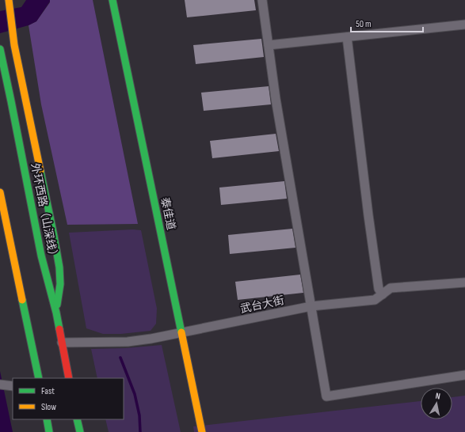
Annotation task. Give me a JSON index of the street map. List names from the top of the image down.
{
  "streets": {
    "main road": ["外环西路（山深线）", "泰佳道"],
    "street": ["武台大街"]
  },
  "crossings": [
    ["外环西路（山深线）", "武台大街"],
    ["泰佳道", "武台大街"]
  ],
  "legend": ["Fast", "Slow"],
  "scale_bar": "50 m",
  "north": "top"
}
